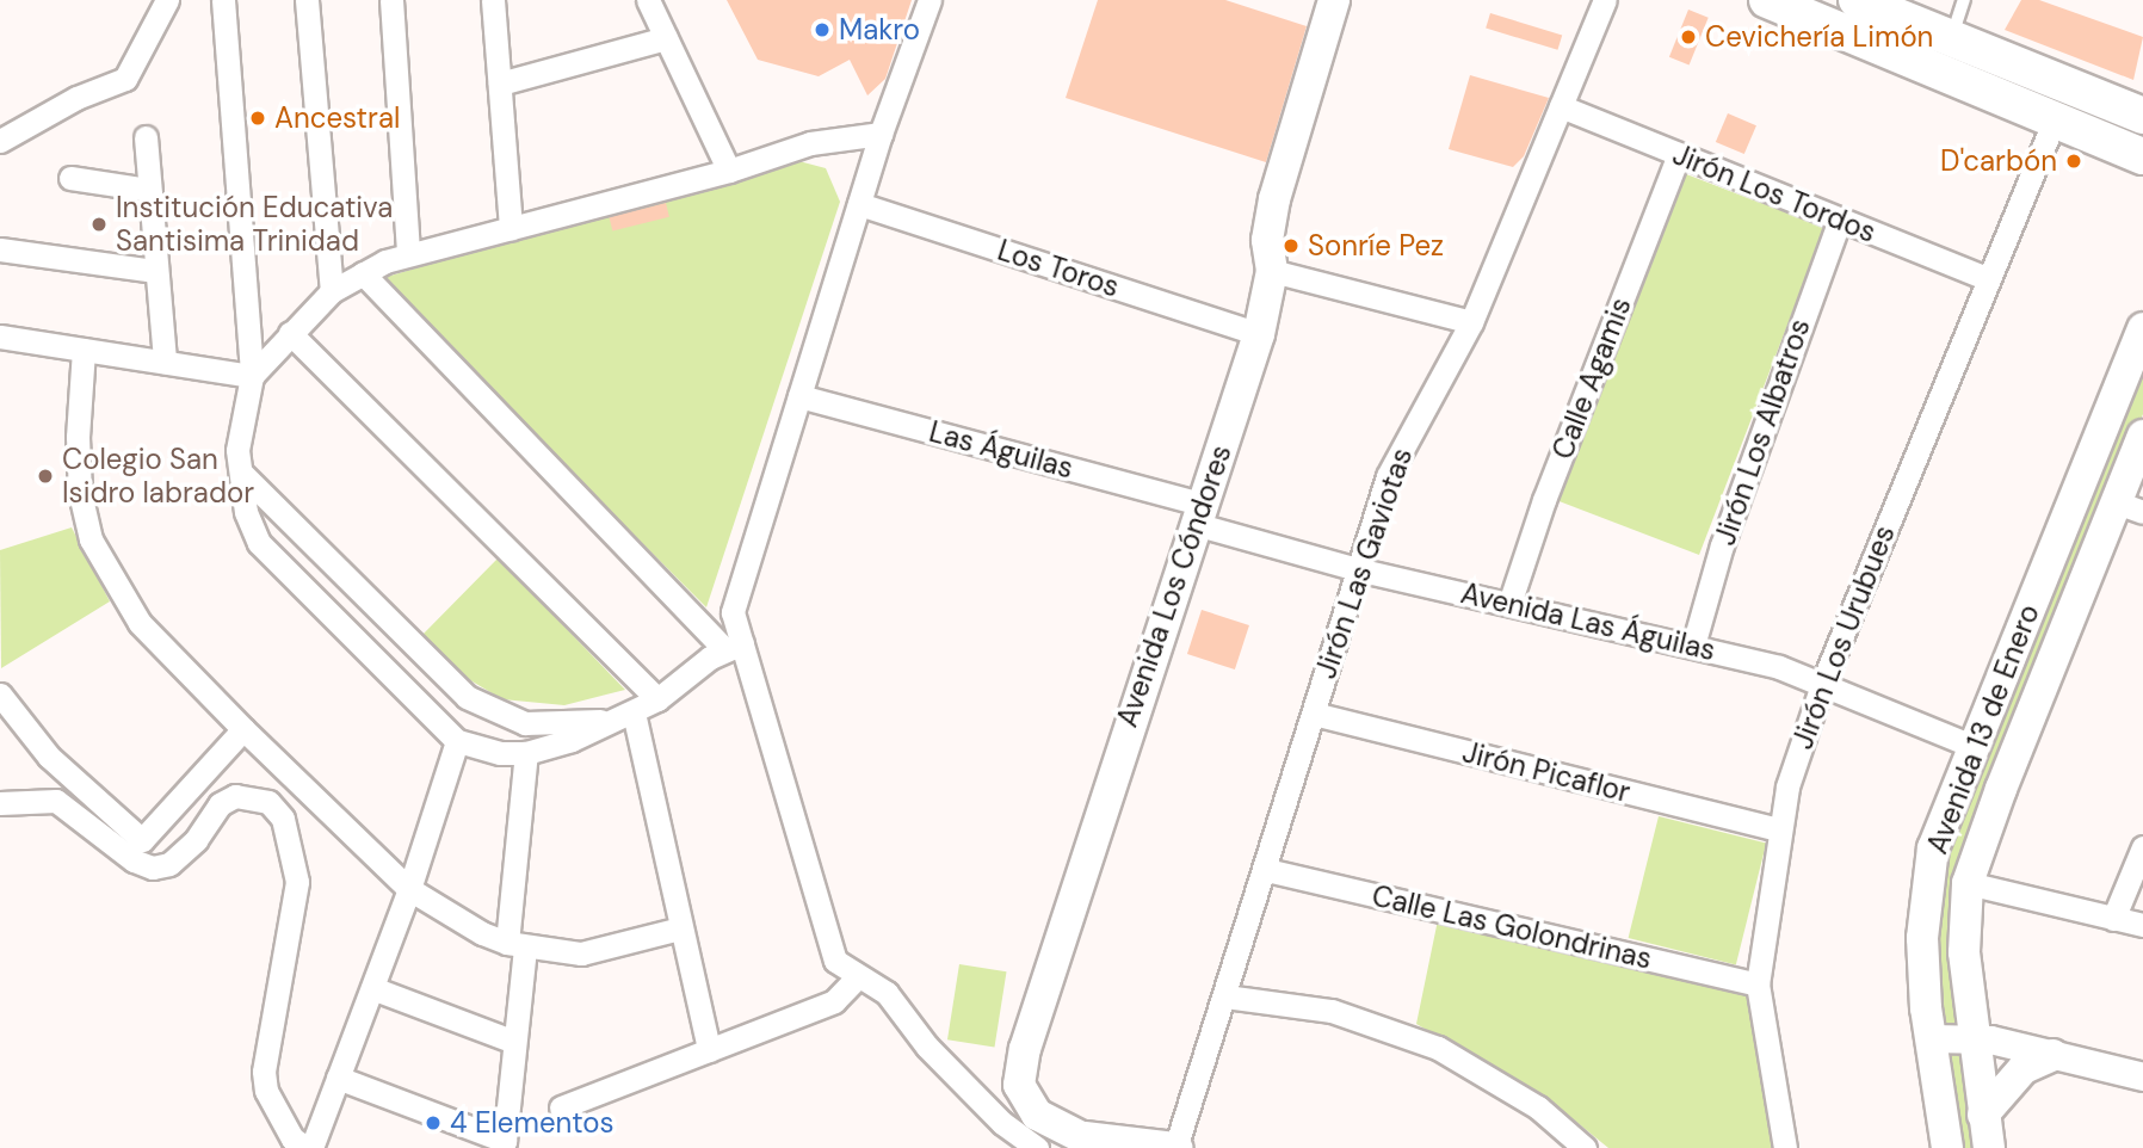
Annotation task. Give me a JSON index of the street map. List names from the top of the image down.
{
  "streets": {
    "main road": ["Avenida Los Cóndores", "Avenida 13 de Enero"],
    "street": [
      "Jirón Los Tordos",
      "Los Toros",
      "Calle Agamis",
      "Jirón Los Albatros",
      "Las Águilas",
      "Jirón Las Gaviotas",
      "Avenida Las Águilas",
      "Jirón Los Urubues",
      "Jirón Picaflor",
      "Calle Las Golondrinas"
    ]
  },
  "crossings": [
    ["Jirón Los Tordos", "Calle Agamis"],
    ["Jirón Los Tordos", "Jirón Los Albatros"],
    ["Jirón Los Tordos", "Jirón Las Gaviotas"],
    ["Jirón Los Tordos", "Jirón Los Urubues"],
    ["Los Toros", "Avenida Los Cóndores"],
    ["Calle Agamis", "Avenida Las Águilas"],
    ["Jirón Los Albatros", "Avenida Las Águilas"],
    ["Las Águilas", "Avenida Los Cóndores"],
    ["Las Águilas", "Avenida Las Águilas"],
    ["Jirón Las Gaviotas", "Avenida Los Cóndores"],
    ["Jirón Las Gaviotas", "Avenida Las Águilas"],
    ["Jirón Las Gaviotas", "Jirón Picaflor"],
    ["Jirón Las Gaviotas", "Calle Las Golondrinas"],
    ["Avenida Los Cóndores", "Avenida Las Águilas"],
    ["Avenida Las Águilas", "Jirón Los Urubues"],
    ["Avenida Las Águilas", "Avenida 13 de Enero"],
    ["Jirón Los Urubues", "Jirón Picaflor"],
    ["Jirón Los Urubues", "Calle Las Golondrinas"]
  ],
  "places": [
    "Makro",
    "Cevichería Limón",
    "Ancestral",
    "D'carbón",
    "Institución Educativa Santisima Trinidad",
    "Sonríe Pez",
    "Colegio San Isidro labrador",
    "4 Elementos"
  ]
}
